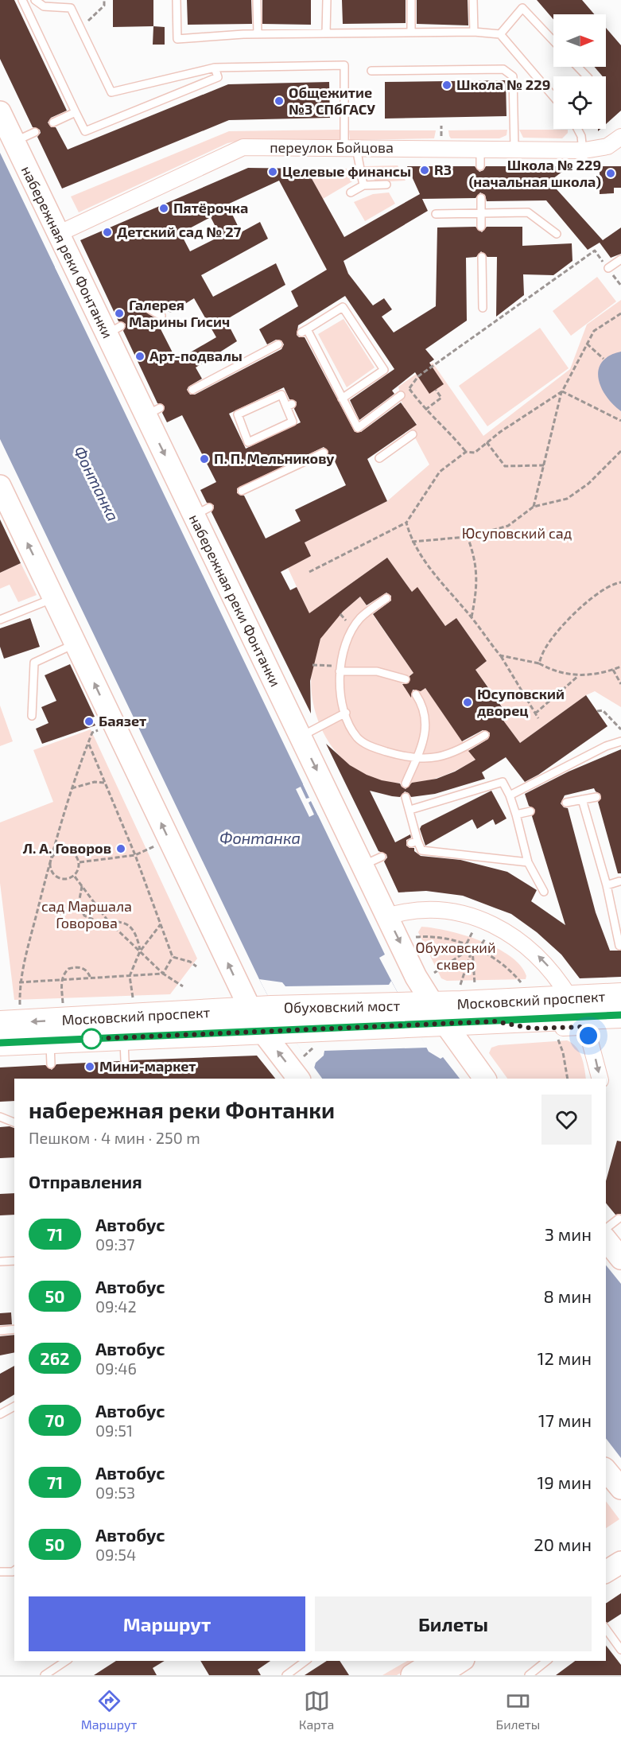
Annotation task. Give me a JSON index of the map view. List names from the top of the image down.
{
  "streets": {
    "main road": ["Московский проспект", "Обуховский мост"],
    "street": ["переулок Бойцова", "набережная реки Фонтанки"]
  },
  "crossings": [
    ["переулок Бойцова", "набережная реки Фонтанки"],
    ["набережная реки Фонтанки", "Московский проспект"],
    ["набережная реки Фонтанки", "Обуховский мост"],
    ["Московский проспект", "Обуховский мост"]
  ],
  "water": ["Фонтанка"],
  "parks": ["Юсуповский сад", "сад Маршала Говорова", "Обуховский сквер"],
  "places": [
    "Школа № 229",
    "Общежитие №3 СПбГАСУ",
    "R3",
    "Целевые финансы",
    "Школа № 229 (начальная школа)",
    "Пятёрочка",
    "Детский сад № 27",
    "Галерея Марины Гисич",
    "Арт-подвалы",
    "П. П. Мельникову",
    "Юсуповский дворец",
    "Баязет",
    "Л. А. Говоров",
    "Мини-маркет"
  ],
  "lines": ["bus line 71"],
  "north": "right",
  "page": {
    "heading": [
      ["набережная реки Фонтанки", "Пешком · 4 мин · 250 m"],
      "Отправления"
    ],
    "list": [
      {
        "mark": "71",
        "name": "Автобус",
        "note": "09:37",
        "value": "3 мин"
      },
      {
        "mark": "50",
        "name": "Автобус",
        "note": "09:42",
        "value": "8 мин"
      },
      {
        "mark": "262",
        "name": "Автобус",
        "note": "09:46",
        "value": "12 мин"
      },
      {
        "mark": "70",
        "name": "Автобус",
        "note": "09:51",
        "value": "17 мин"
      },
      {
        "mark": "71",
        "name": "Автобус",
        "note": "09:53",
        "value": "19 мин"
      },
      {
        "mark": "50",
        "name": "Автобус",
        "note": "09:54",
        "value": "20 мин"
      }
    ],
    "buttons": ["Маршрут", "Билеты"],
    "tabs": ["Маршрут", "Карта", "Билеты"]
  }
}
